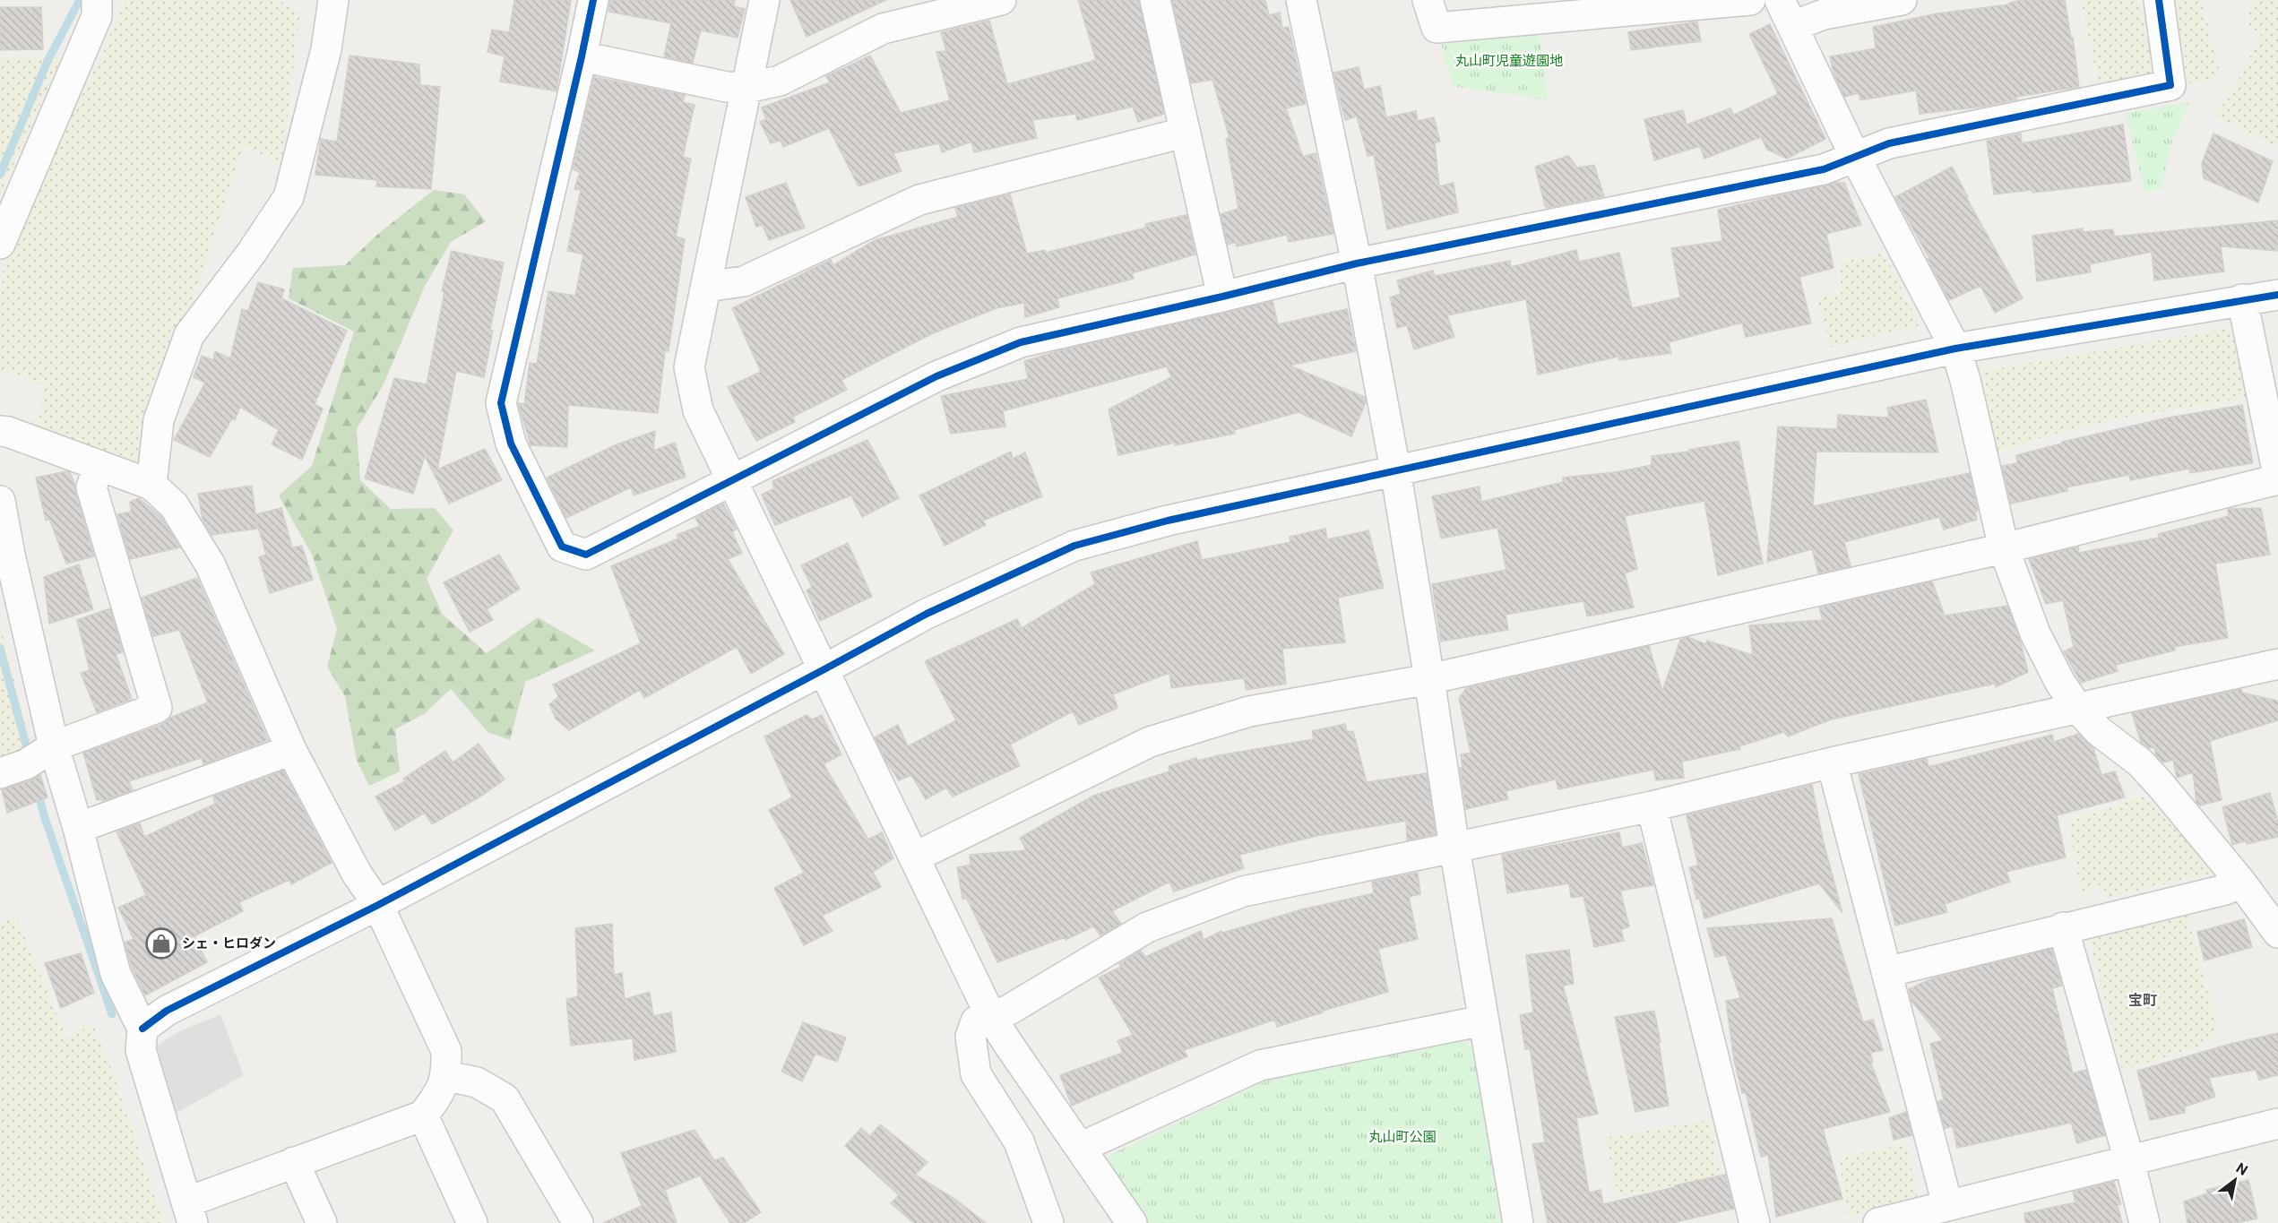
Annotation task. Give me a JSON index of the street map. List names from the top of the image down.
{
  "districts": ["宝町"],
  "parks": ["丸山町児童遊園地", "丸山町公園"],
  "places": {
    "shop": ["シェ・ヒロダン"]
  },
  "north": "top right"
}
